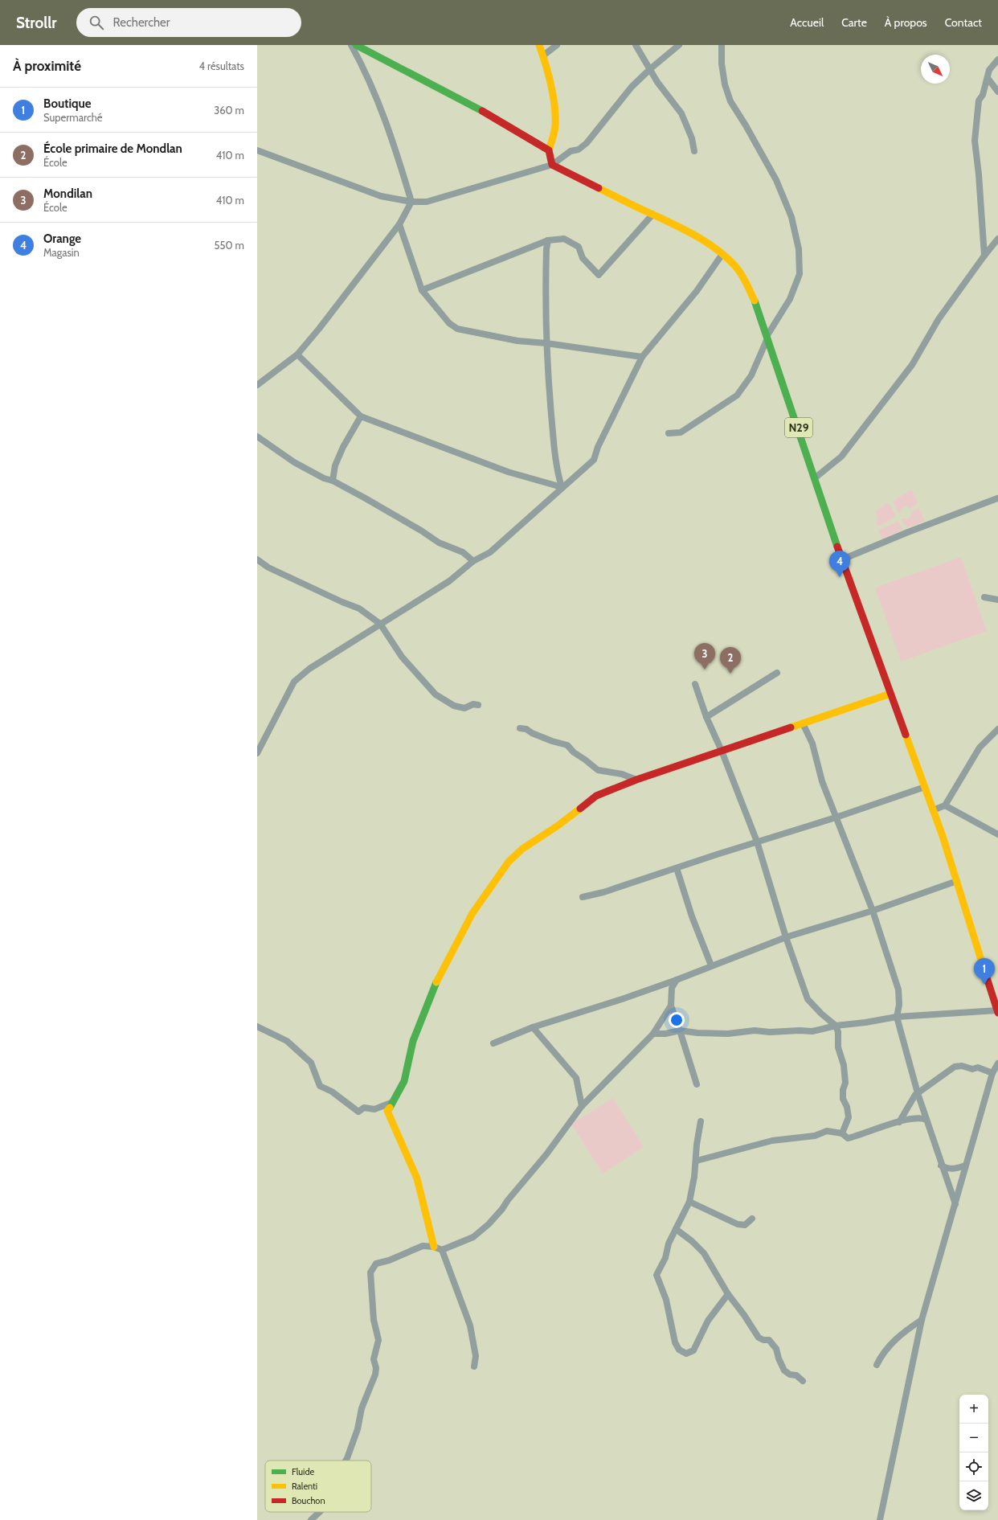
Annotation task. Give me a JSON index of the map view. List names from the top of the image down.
{
  "streets": {
    "main road": ["N29"]
  },
  "legend": ["Fluide", "Ralenti", "Bouchon"],
  "north": "bottom right",
  "page": {
    "header": "Strollr",
    "search": "Rechercher",
    "nav": [
      "Accueil",
      "Carte",
      "À propos",
      "Contact"
    ],
    "heading": ["À proximité", "4 résultats"],
    "list": [
      {
        "mark": "1",
        "name": "Boutique",
        "note": "Supermarché",
        "value": "360 m"
      },
      {
        "mark": "2",
        "name": "École primaire de Mondlan",
        "note": "École",
        "value": "410 m"
      },
      {
        "mark": "3",
        "name": "Mondilan",
        "note": "École",
        "value": "410 m"
      },
      {
        "mark": "4",
        "name": "Orange",
        "note": "Magasin",
        "value": "550 m"
      }
    ],
    "pins": [
      "4",
      "3",
      "2",
      "1"
    ],
    "map_buttons": ["+", "−"]
  }
}
